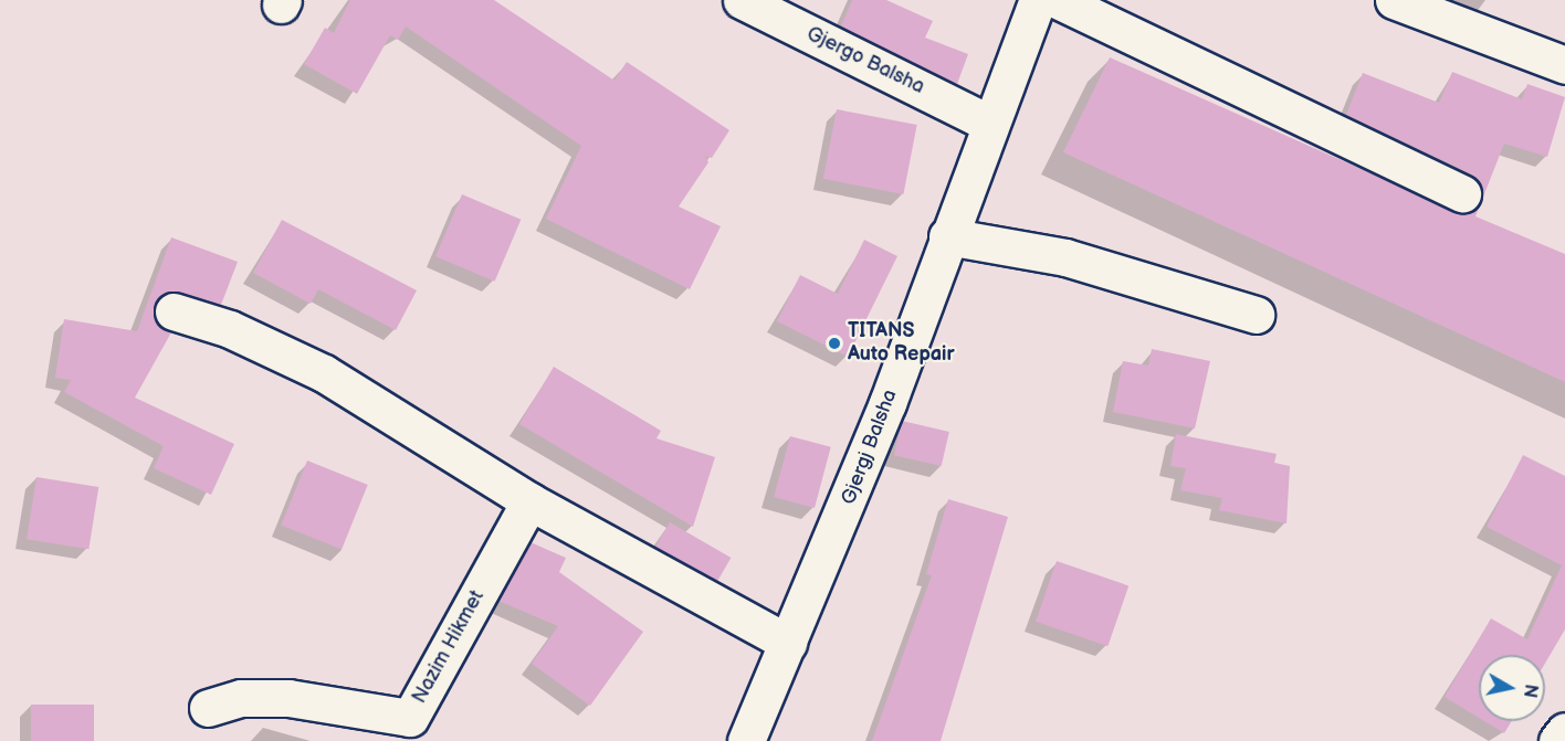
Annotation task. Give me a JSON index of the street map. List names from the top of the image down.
{
  "streets": {
    "street": ["Gjergo Balsha", "Gjergj Balsha", "Nazim Hikmet"]
  },
  "crossings": [
    ["Gjergo Balsha", "Gjergj Balsha"]
  ],
  "places": ["TITANS Auto Repair"],
  "north": "right"
}
